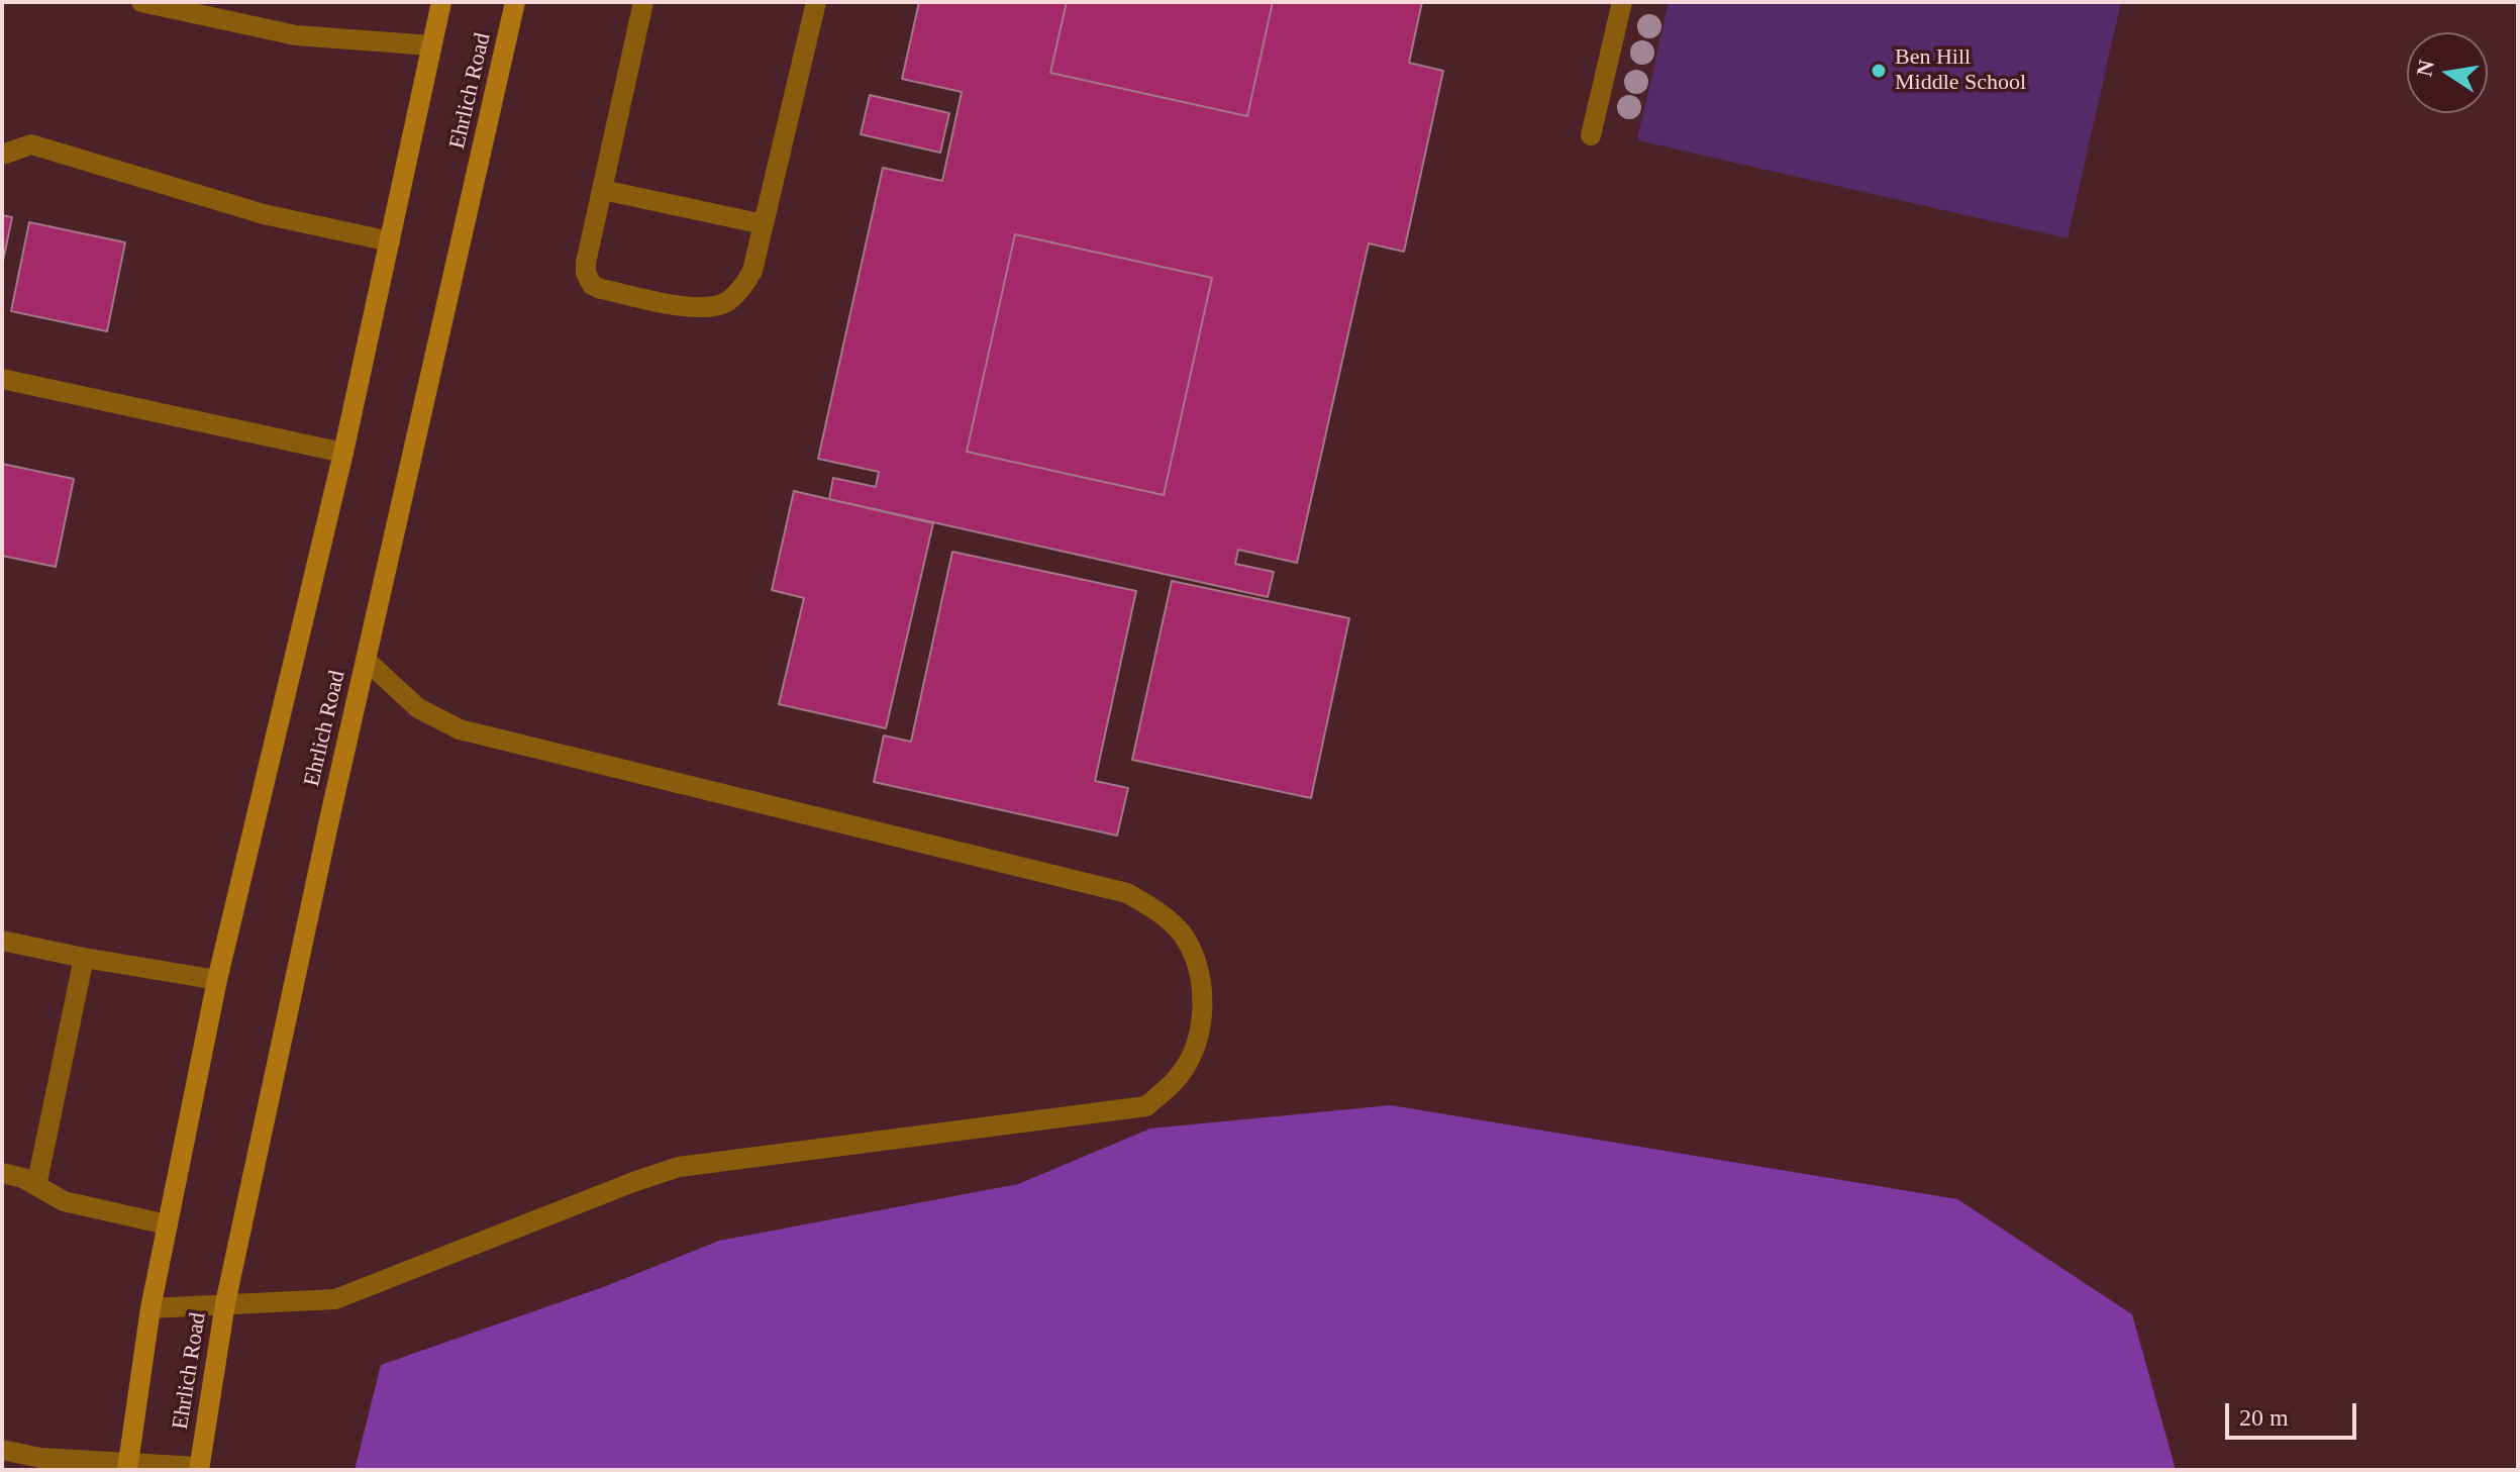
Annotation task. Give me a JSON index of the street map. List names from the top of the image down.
{
  "streets": {
    "main road": ["Ehrlich Road"]
  },
  "places": ["Ben Hill Middle School"],
  "scale_bar": "20 m",
  "north": "left"
}
